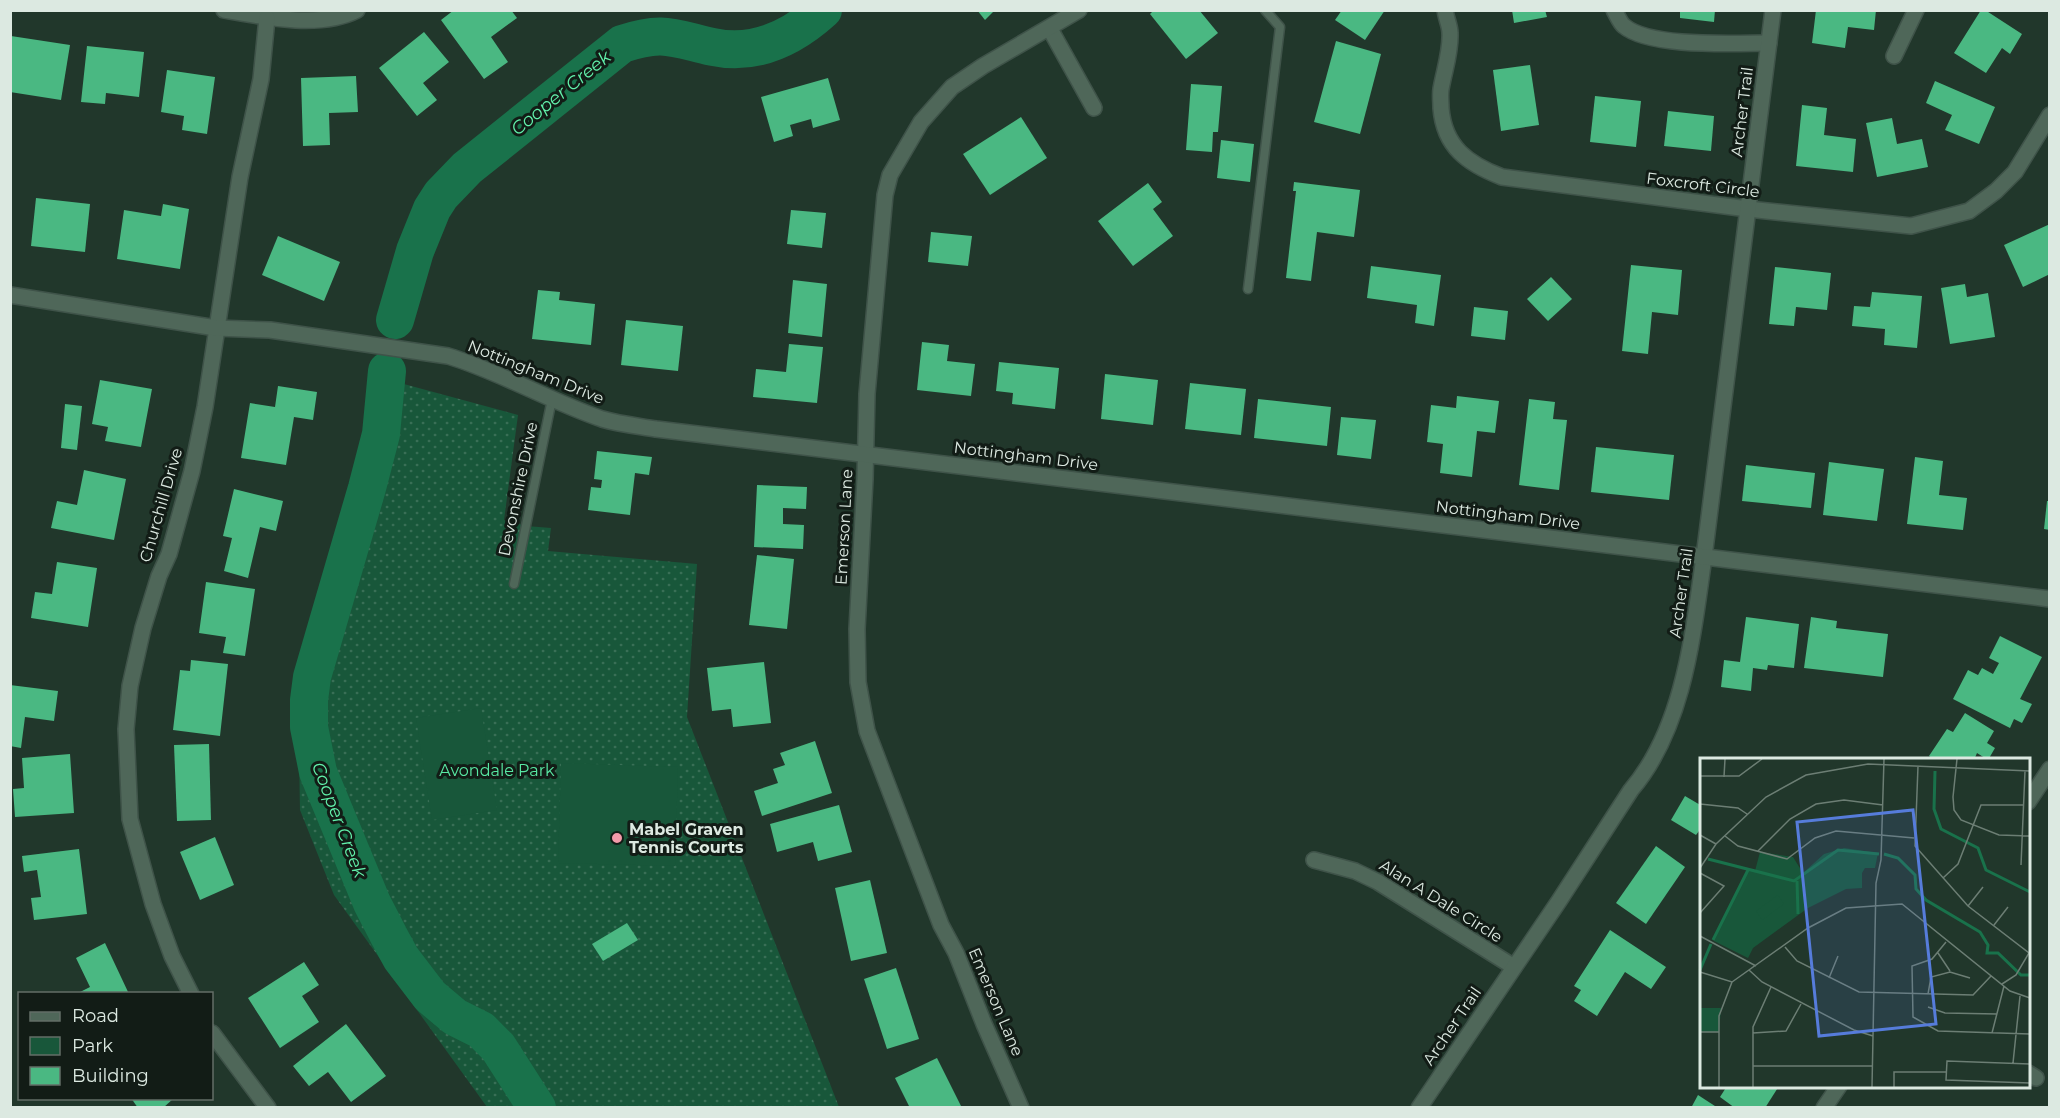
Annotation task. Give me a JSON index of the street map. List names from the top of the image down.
{
  "streets": {
    "street": [
      "Archer Trail",
      "Foxcroft Circle",
      "Nottingham Drive",
      "Churchill Drive",
      "Emerson Lane",
      "Alan A Dale Circle"
    ],
    "lane": ["Devonshire Drive"]
  },
  "crossings": [
    ["Archer Trail", "Foxcroft Circle"],
    ["Archer Trail", "Nottingham Drive"],
    ["Archer Trail", "Alan A Dale Circle"],
    ["Nottingham Drive", "Devonshire Drive"],
    ["Nottingham Drive", "Churchill Drive"],
    ["Nottingham Drive", "Emerson Lane"]
  ],
  "water": ["Cooper Creek"],
  "parks": ["Avondale Park"],
  "places": ["Mabel Graven Tennis Courts"],
  "legend": ["Road", "Park", "Building"]
}
